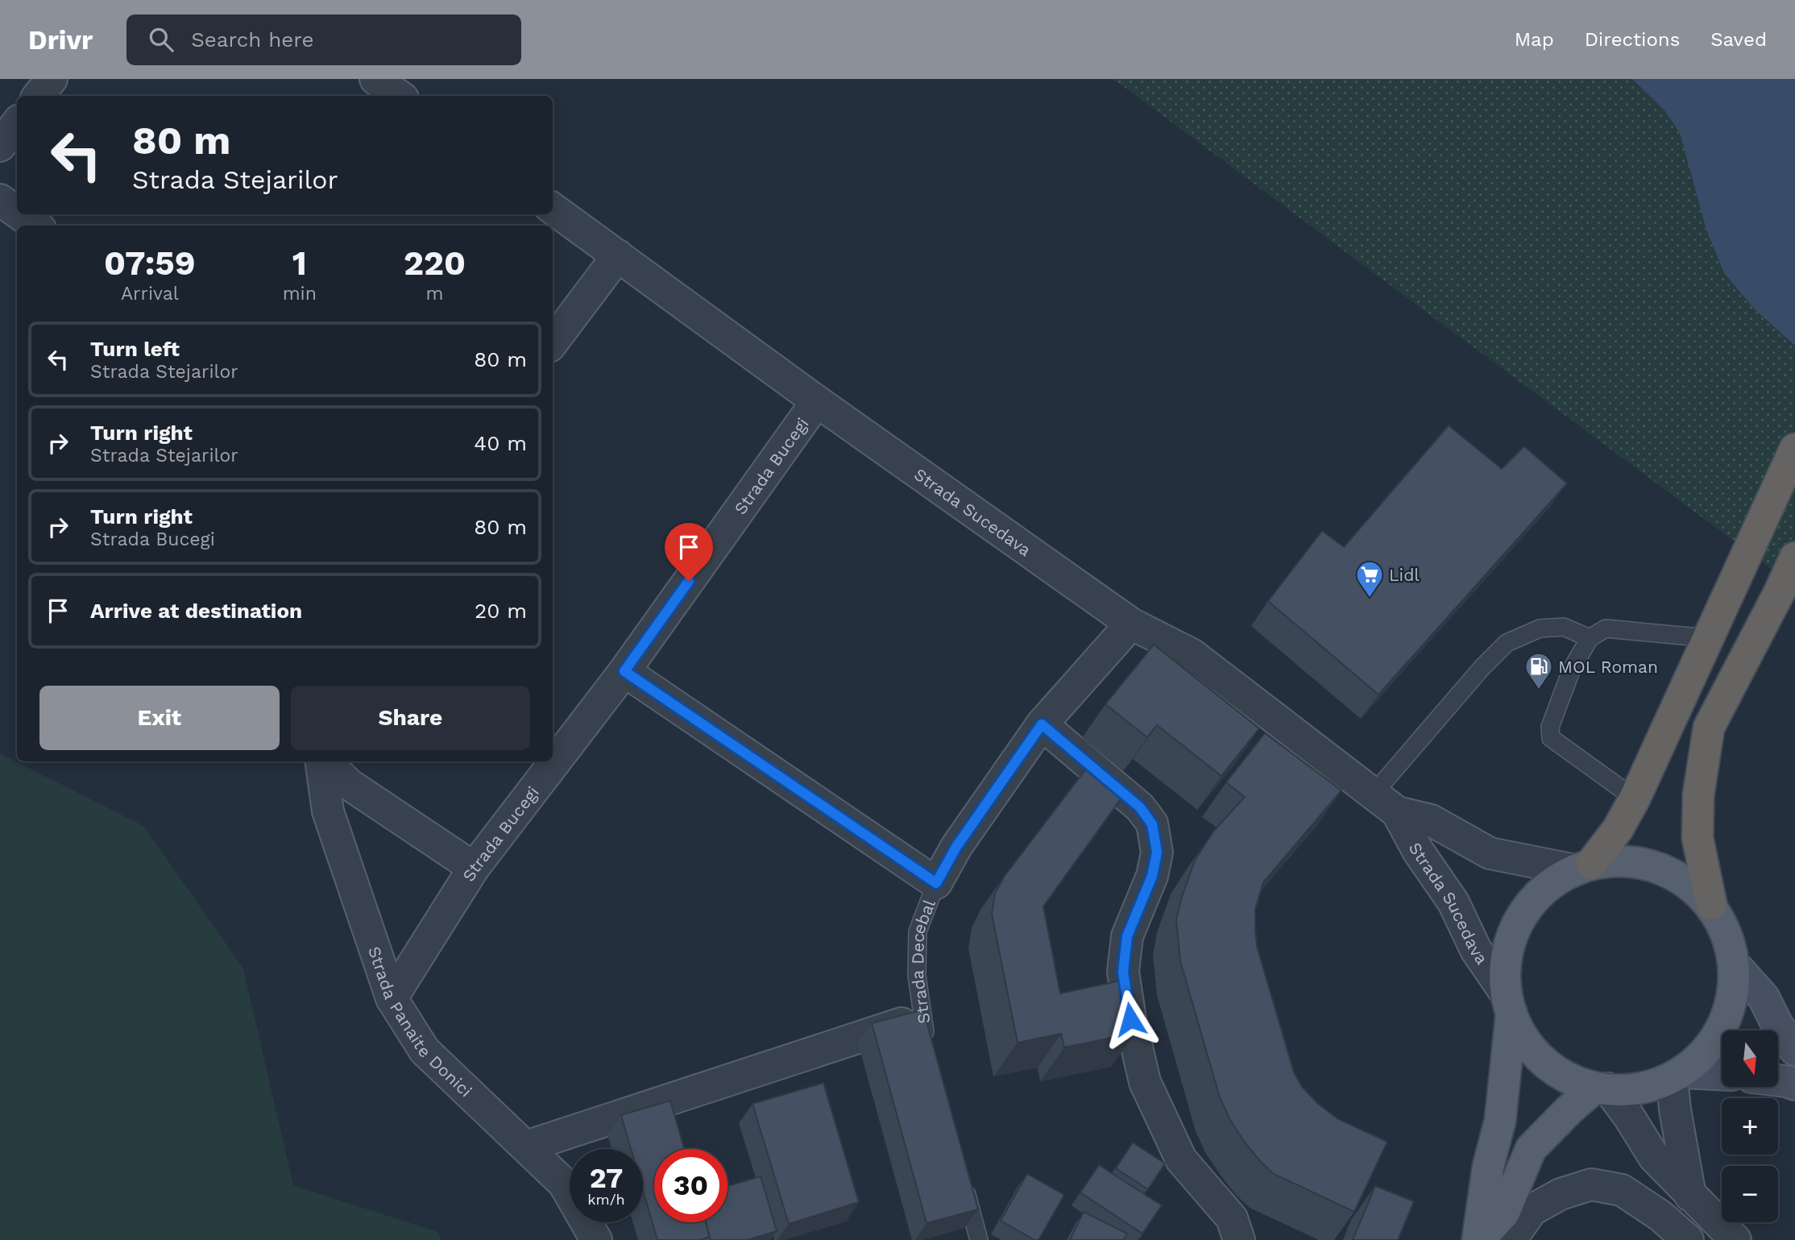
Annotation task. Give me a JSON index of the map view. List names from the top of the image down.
{
  "streets": {
    "street": ["Strada Bucegi", "Strada Sucedava", "Strada Panaite Donici"],
    "lane": ["Strada Decebal"]
  },
  "crossings": [
    ["Strada Bucegi", "Strada Sucedava"],
    ["Strada Bucegi", "Strada Panaite Donici"]
  ],
  "places": {
    "supermarket": ["Lidl"],
    "fuel station": ["MOL Roman"]
  },
  "north": "bottom",
  "page": {
    "header": "Drivr",
    "search": "Search here",
    "nav": ["Map", "Directions", "Saved"],
    "turn": ["80 m", "Strada Stejarilor"],
    "eta": [
      "07:59",
      "Arrival",
      "1",
      "min",
      "220",
      "m"
    ],
    "list": [
      {
        "name": "Turn left",
        "note": "Strada Stejarilor",
        "value": "80 m"
      },
      {
        "name": "Turn right",
        "note": "Strada Stejarilor",
        "value": "40 m"
      },
      {
        "name": "Turn right",
        "note": "Strada Bucegi",
        "value": "80 m"
      },
      {
        "name": "Arrive at destination",
        "value": "20 m"
      }
    ],
    "buttons": ["Exit", "Share"],
    "map_buttons": ["+", "−"],
    "speed": "27 km/h",
    "limit": "30"
  }
}
